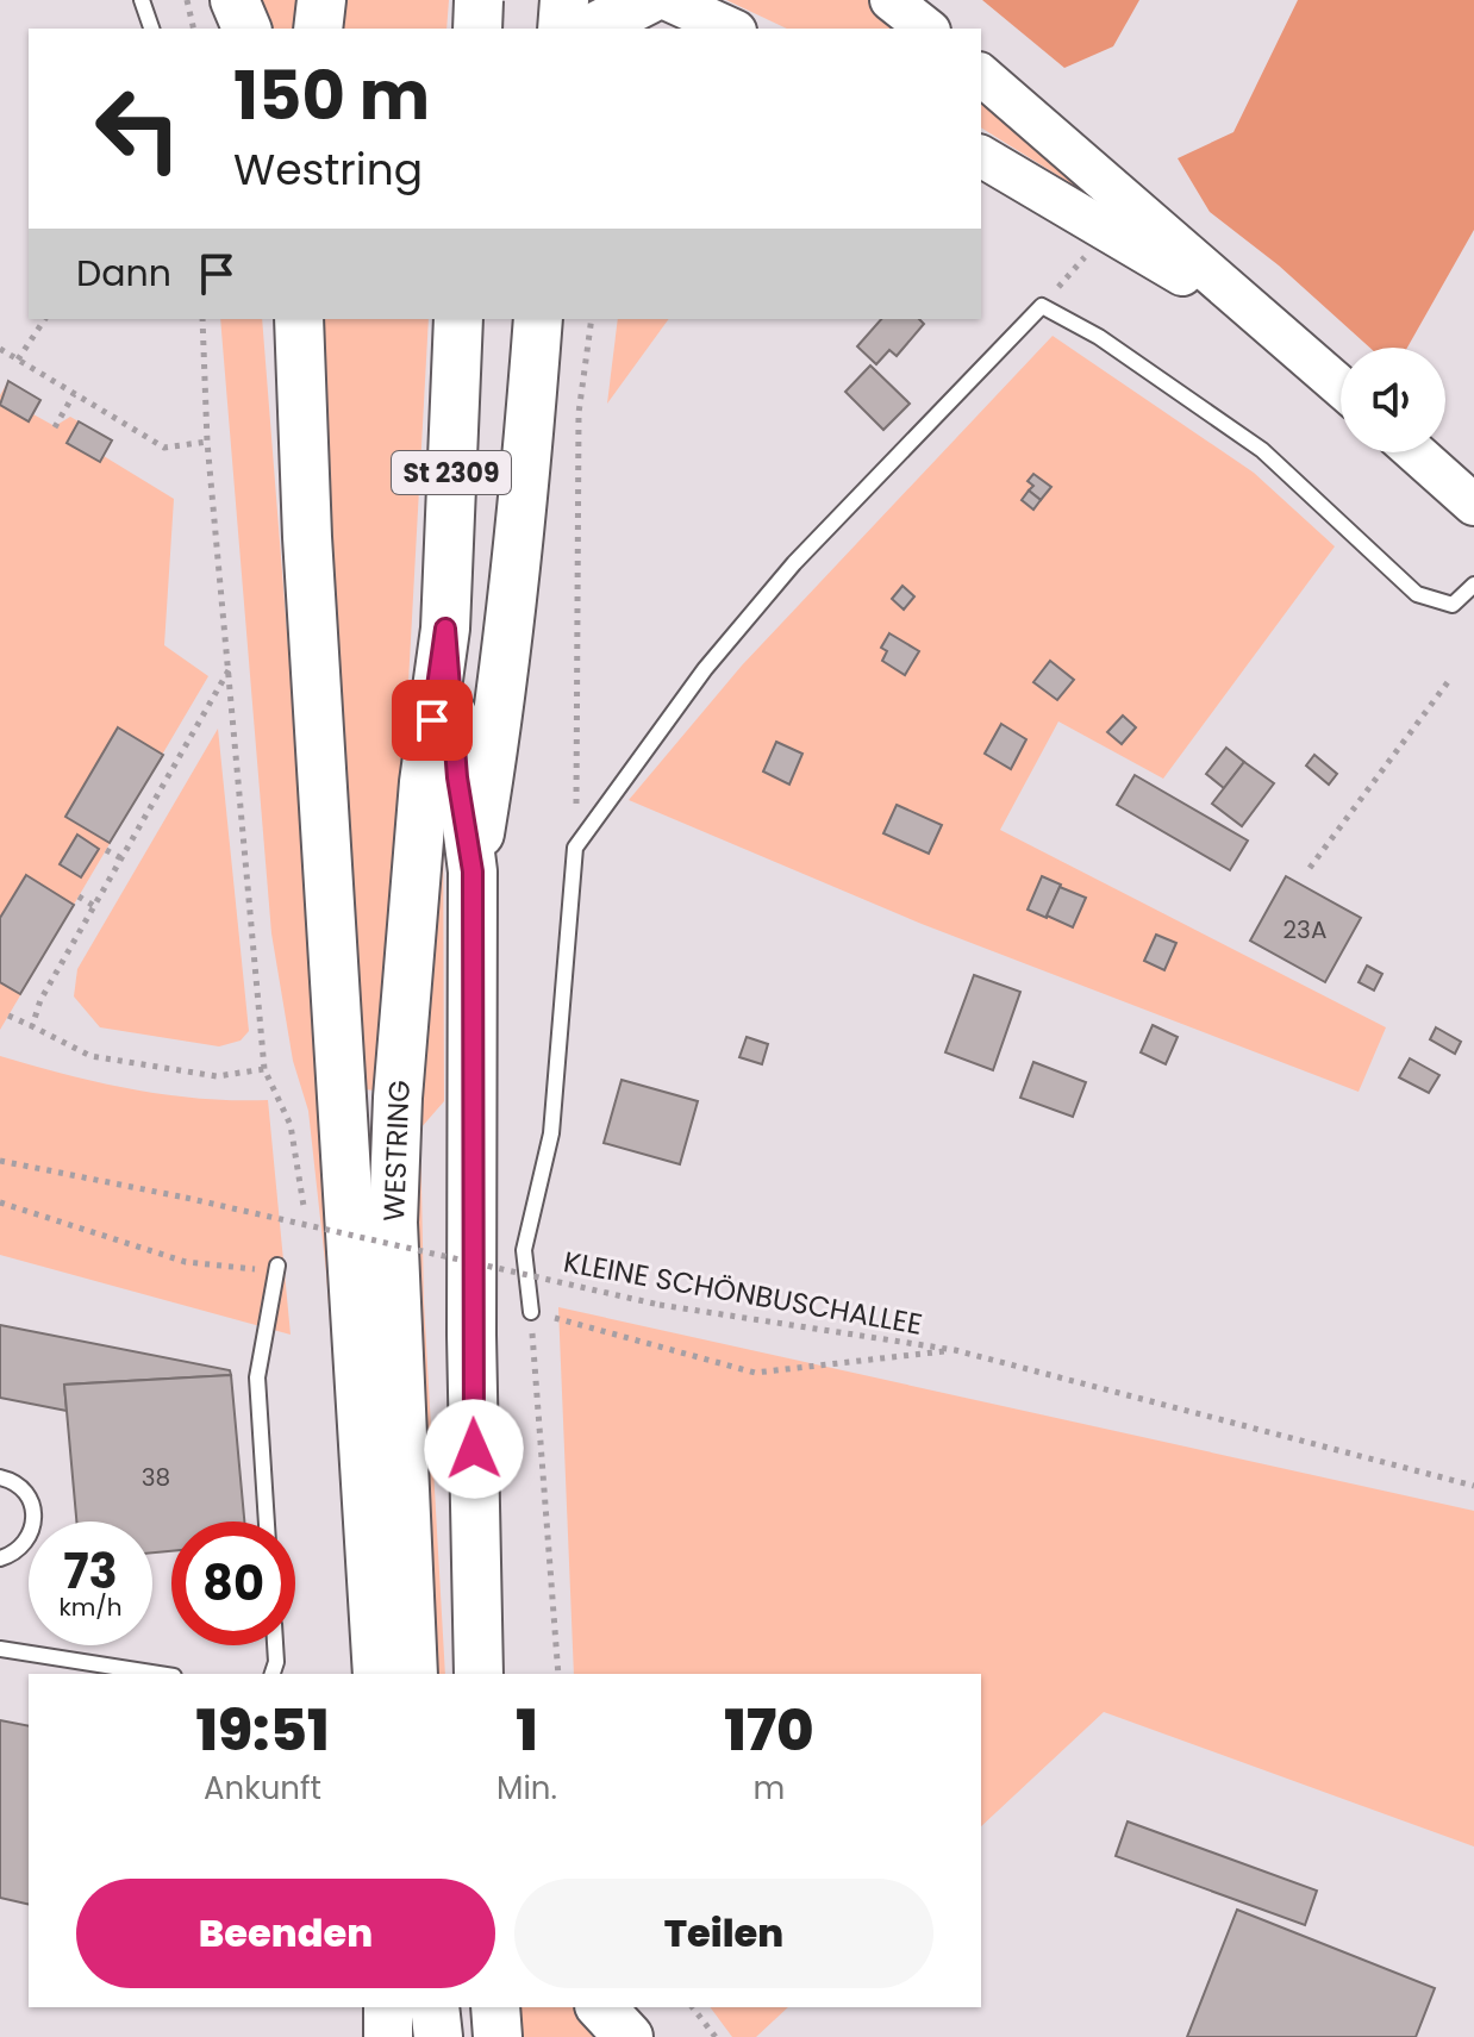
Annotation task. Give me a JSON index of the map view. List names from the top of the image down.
{
  "streets": {
    "highway": ["St 2309", "WESTRING"],
    "path": ["KLEINE SCHÖNBUSCHALLEE"]
  },
  "house_numbers": ["23A", "38"],
  "page": {
    "turn": ["150 m", "Westring"],
    "then": "Dann",
    "speed": "73 km/h",
    "limit": "80",
    "eta": [
      "19:51",
      "Ankunft",
      "1",
      "Min.",
      "170",
      "m"
    ],
    "buttons": ["Beenden", "Teilen"]
  }
}
